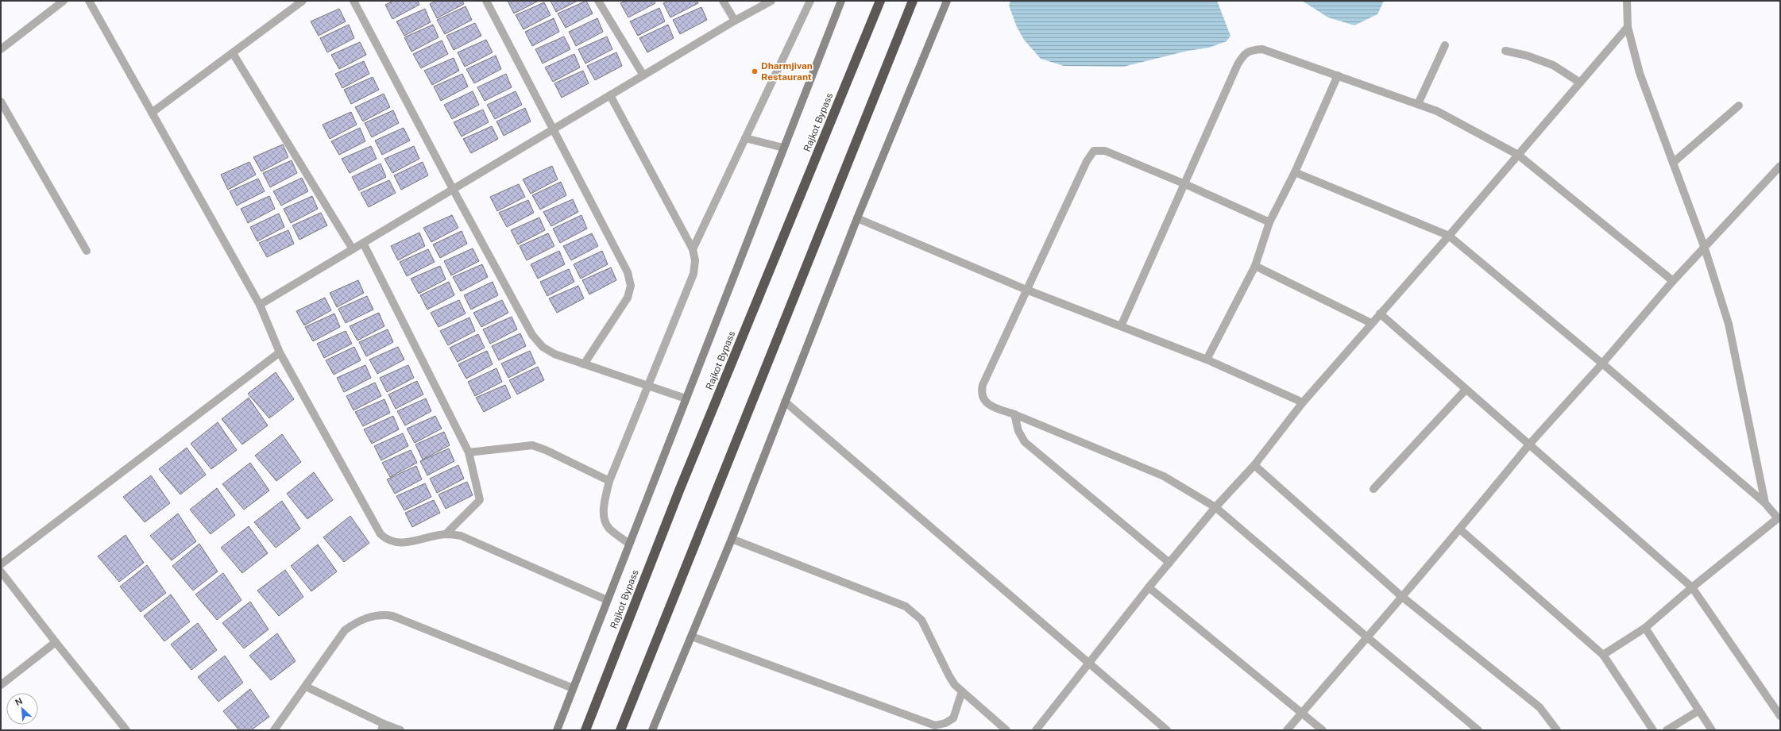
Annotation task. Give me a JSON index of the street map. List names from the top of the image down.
{
  "streets": {
    "highway": ["Rajkot Bypass"]
  },
  "places": ["Dharmjivan Restaurant"],
  "north": "top left"
}
